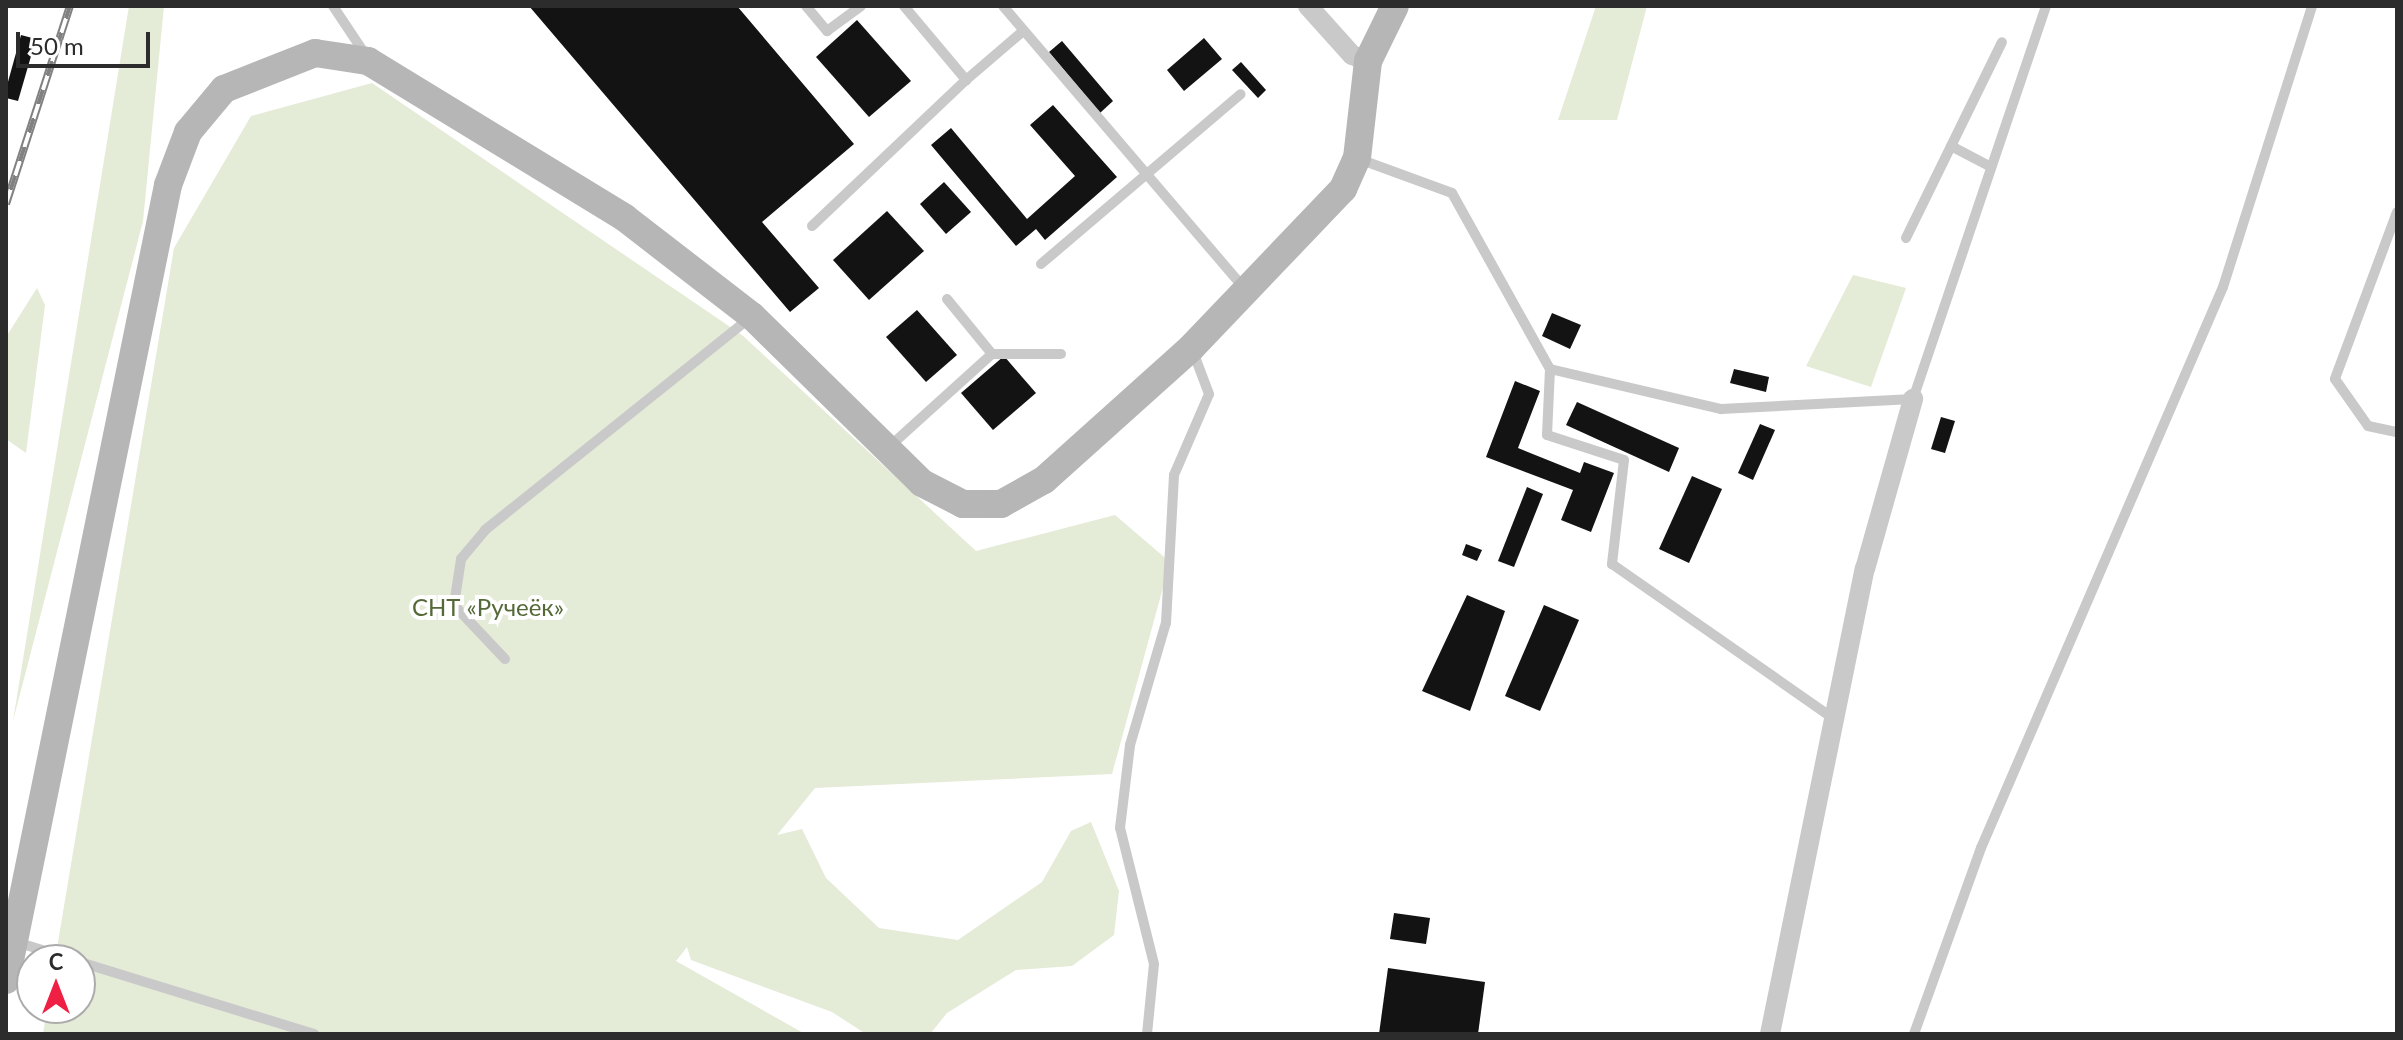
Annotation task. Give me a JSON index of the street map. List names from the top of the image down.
{
  "parks": ["СНТ «Ручеёк»"],
  "scale_bar": "50 m",
  "north": "top"
}
